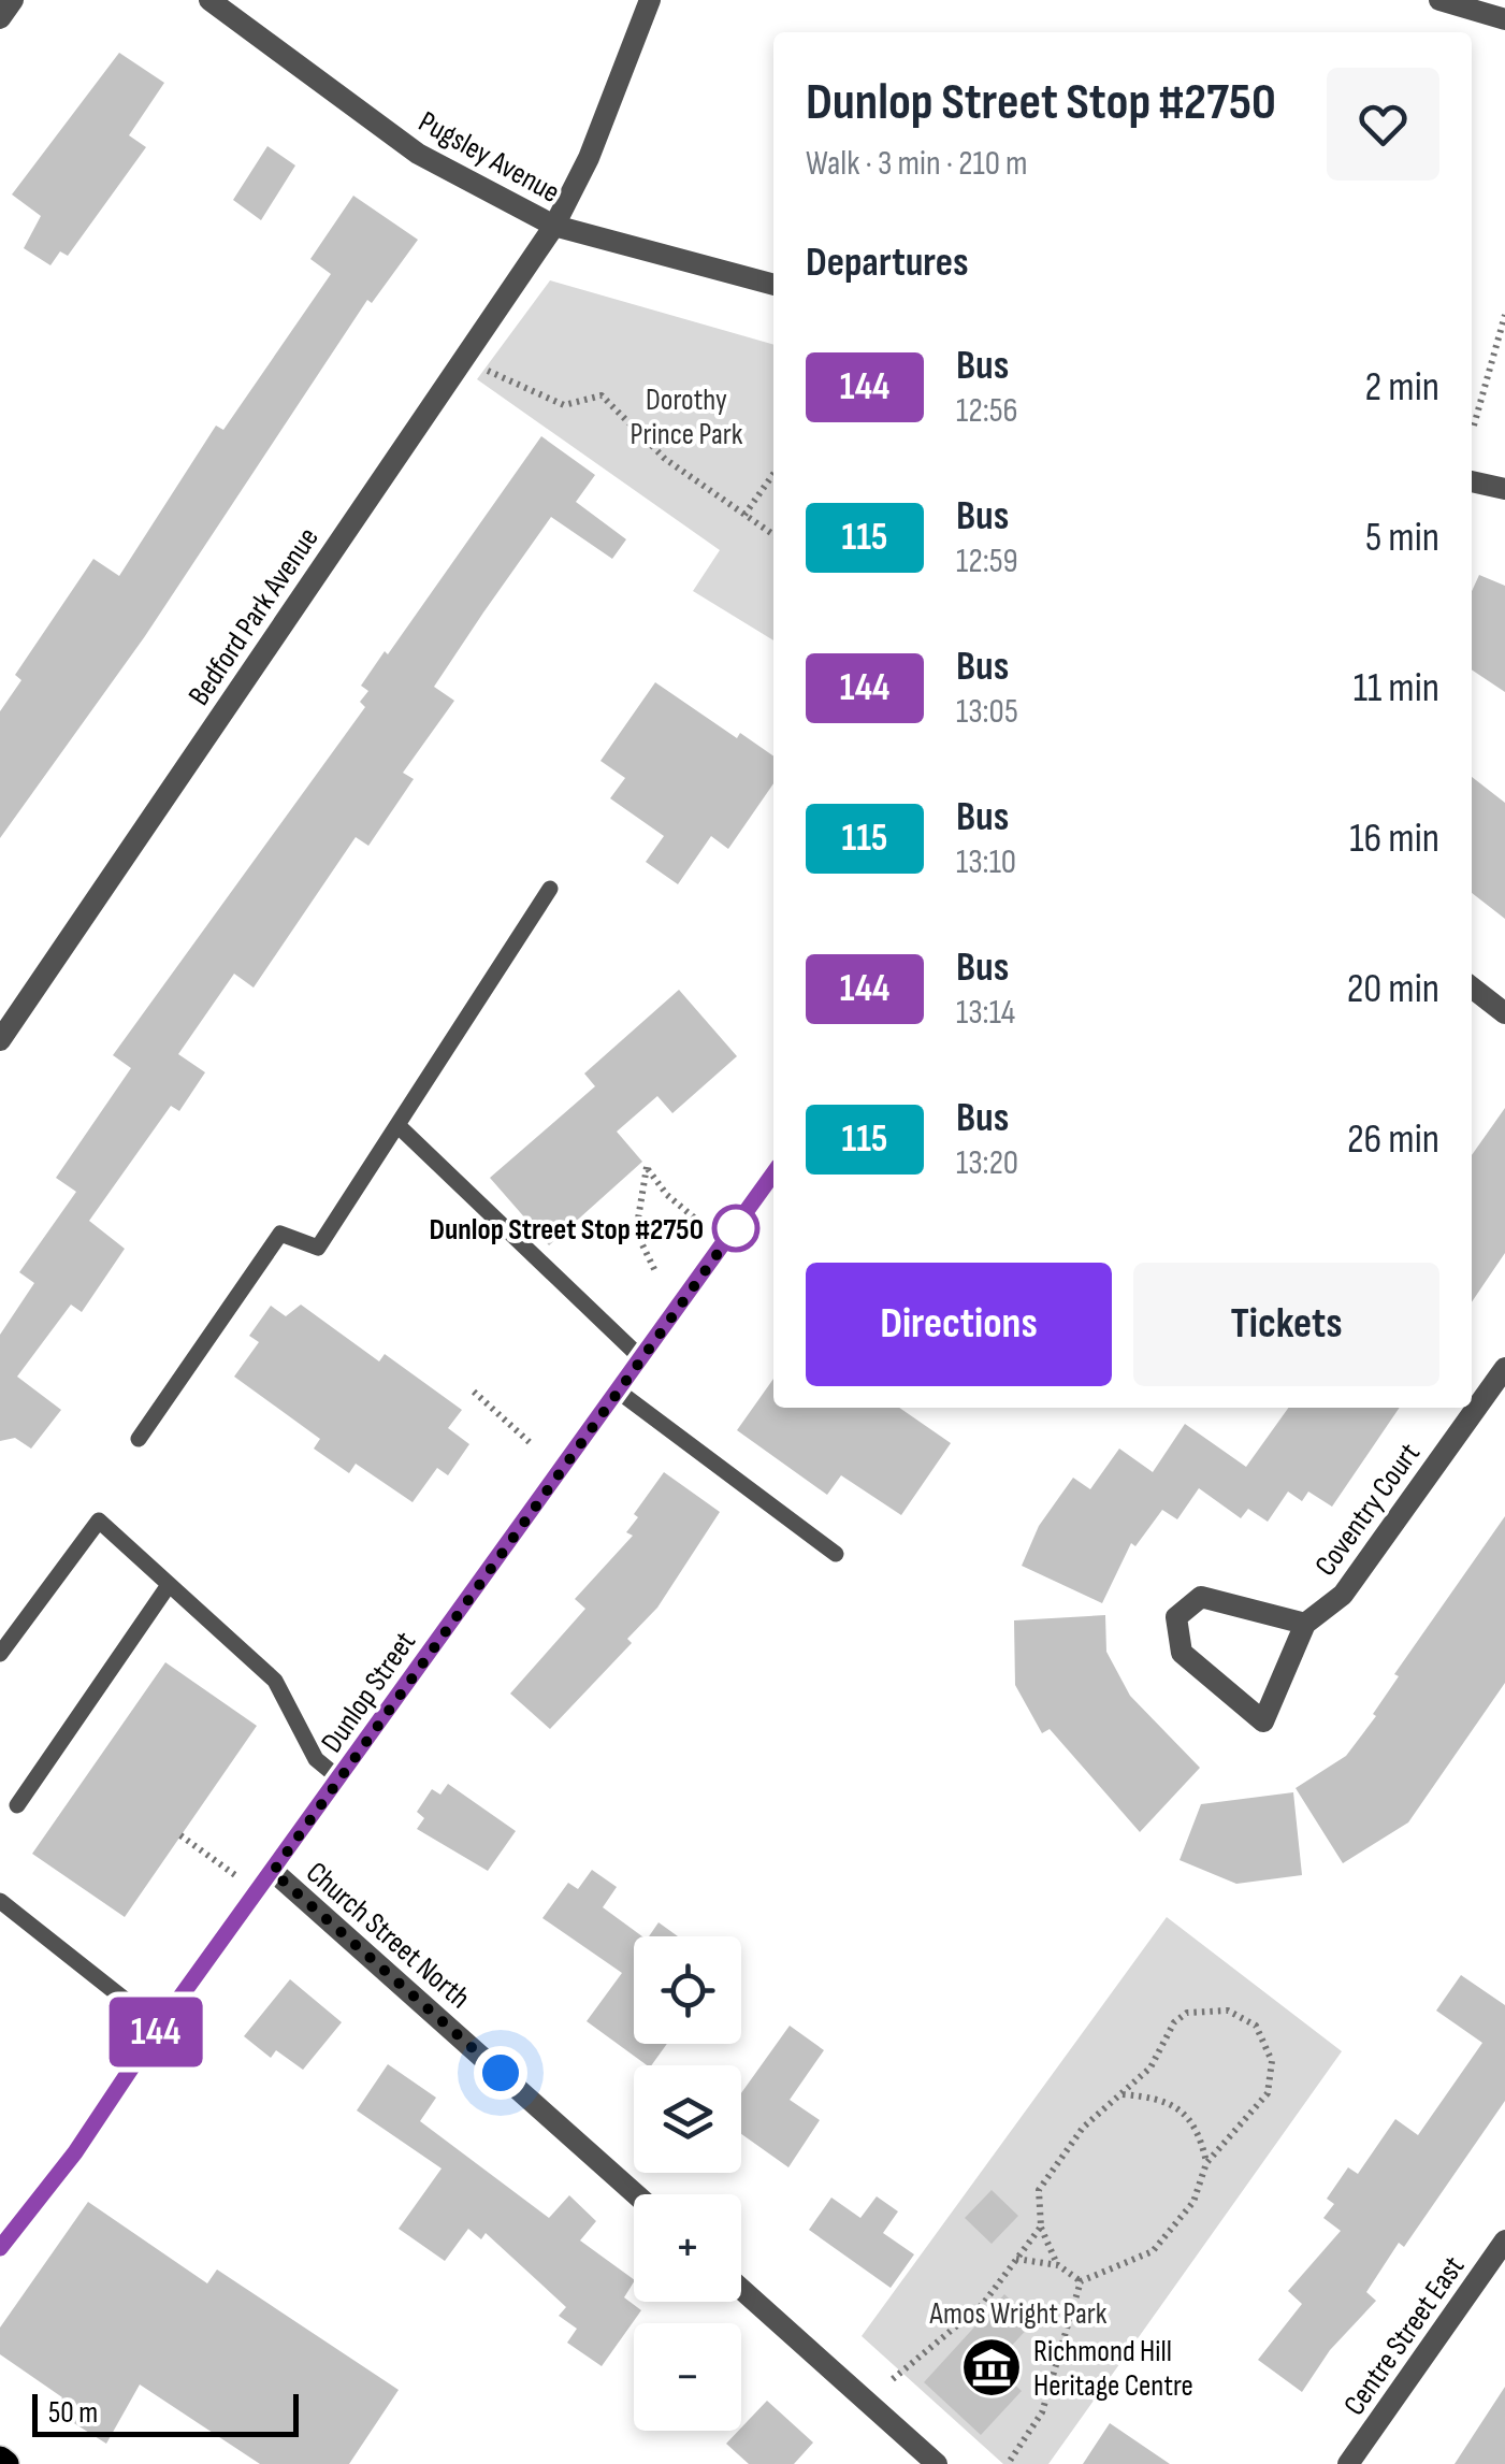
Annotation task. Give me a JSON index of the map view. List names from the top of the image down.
{
  "streets": {
    "street": [
      "Pugsley Avenue",
      "Bedford Park Avenue",
      "Coventry Court",
      "Dunlop Street",
      "Church Street North",
      "Centre Street East"
    ]
  },
  "crossings": [
    ["Pugsley Avenue", "Bedford Park Avenue"],
    ["Dunlop Street", "Church Street North"]
  ],
  "parks": ["Dorothy Prince Park", "Amos Wright Park"],
  "places": {
    "other": ["Dunlop Street Stop #2750"],
    "museum": ["Richmond Hill Heritage Centre"]
  },
  "lines": ["bus line 144"],
  "scale_bar": "50 m",
  "page": {
    "on_map": "144",
    "heading": [
      ["Dunlop Street Stop #2750", "Walk · 3 min · 210 m"],
      "Departures"
    ],
    "list": [
      {
        "mark": "144",
        "name": "Bus",
        "note": "12:56",
        "value": "2 min"
      },
      {
        "mark": "115",
        "name": "Bus",
        "note": "12:59",
        "value": "5 min"
      },
      {
        "mark": "144",
        "name": "Bus",
        "note": "13:05",
        "value": "11 min"
      },
      {
        "mark": "115",
        "name": "Bus",
        "note": "13:10",
        "value": "16 min"
      },
      {
        "mark": "144",
        "name": "Bus",
        "note": "13:14",
        "value": "20 min"
      },
      {
        "mark": "115",
        "name": "Bus",
        "note": "13:20",
        "value": "26 min"
      }
    ],
    "buttons": ["Directions", "Tickets"],
    "map_buttons": ["+", "−"],
    "scale": "50 m"
  }
}
